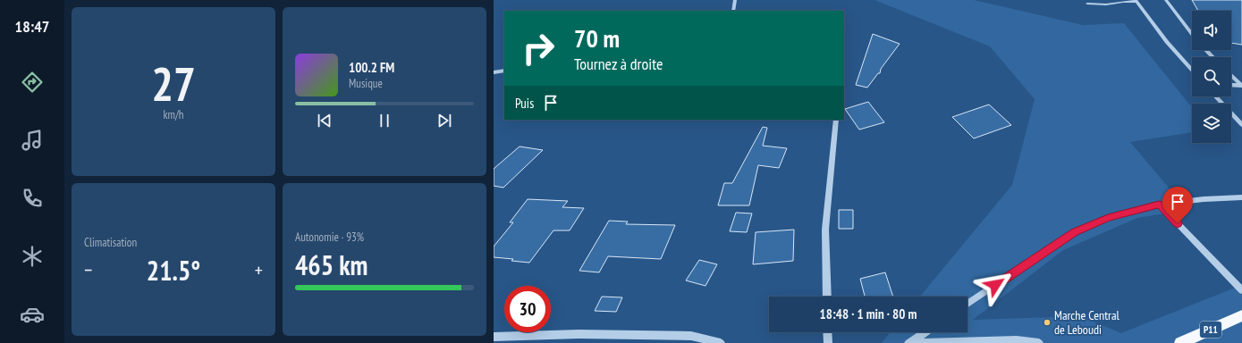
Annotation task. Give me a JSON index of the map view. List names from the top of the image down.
{
  "streets": {
    "main road": ["P11"]
  },
  "places": ["Marche Central de Leboudi"],
  "page": {
    "tabs": "18:47",
    "tile": [
      ["27", "km/h"],
      "Climatisation",
      ["Autonomie · 93%", "465 km"]
    ],
    "turn": ["70 m", "Tournez à droite"],
    "song": ["100.2 FM", "Musique"],
    "then": "Puis",
    "heat": ["−", "21.5°", "+"],
    "limit": "30",
    "trip": "18:48 · 1 min · 80 m"
  }
}
